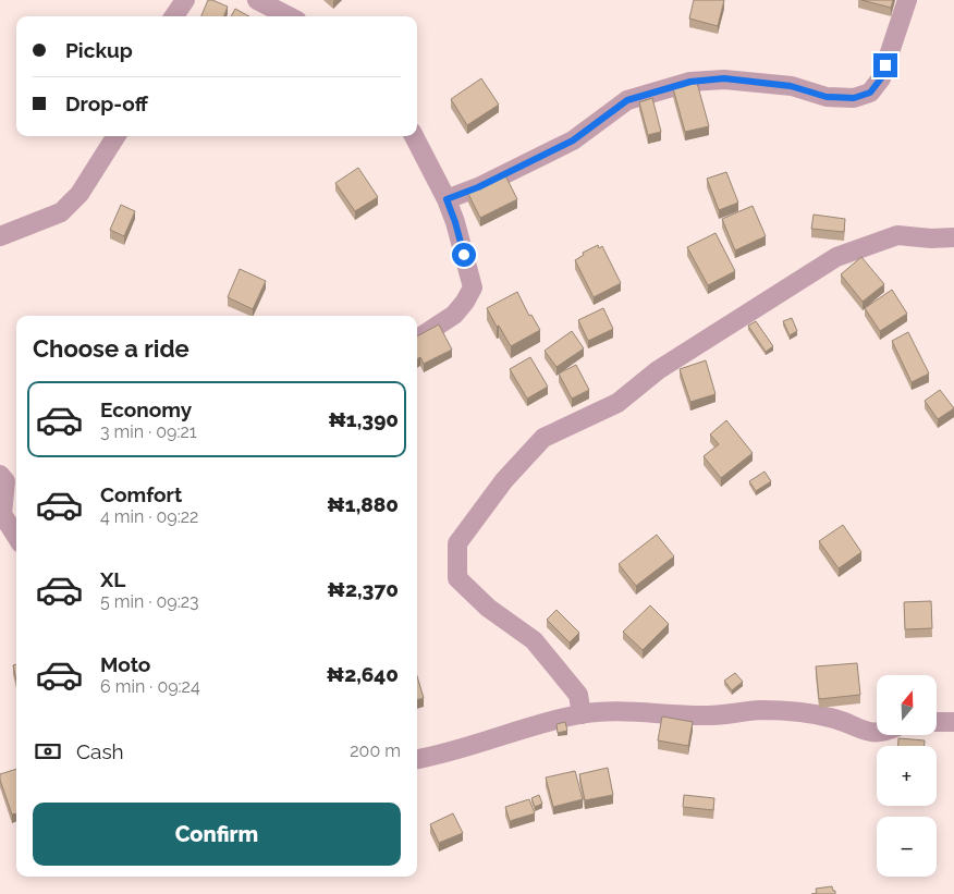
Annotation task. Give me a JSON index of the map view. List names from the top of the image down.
{
  "north": "top",
  "page": {
    "banner": ["Pickup", "Drop-off"],
    "heading": "Choose a ride",
    "list": [
      {
        "name": "Economy",
        "note": "3 min · 09:21",
        "value": "₦1,390"
      },
      {
        "name": "Comfort",
        "note": "4 min · 09:22",
        "value": "₦1,880"
      },
      {
        "name": "XL",
        "note": "5 min · 09:23",
        "value": "₦2,370"
      },
      {
        "name": "Moto",
        "note": "6 min · 09:24",
        "value": "₦2,640"
      }
    ],
    "map_buttons": ["+", "−"],
    "pay": ["Cash", "200 m"],
    "buttons": "Confirm"
  }
}
